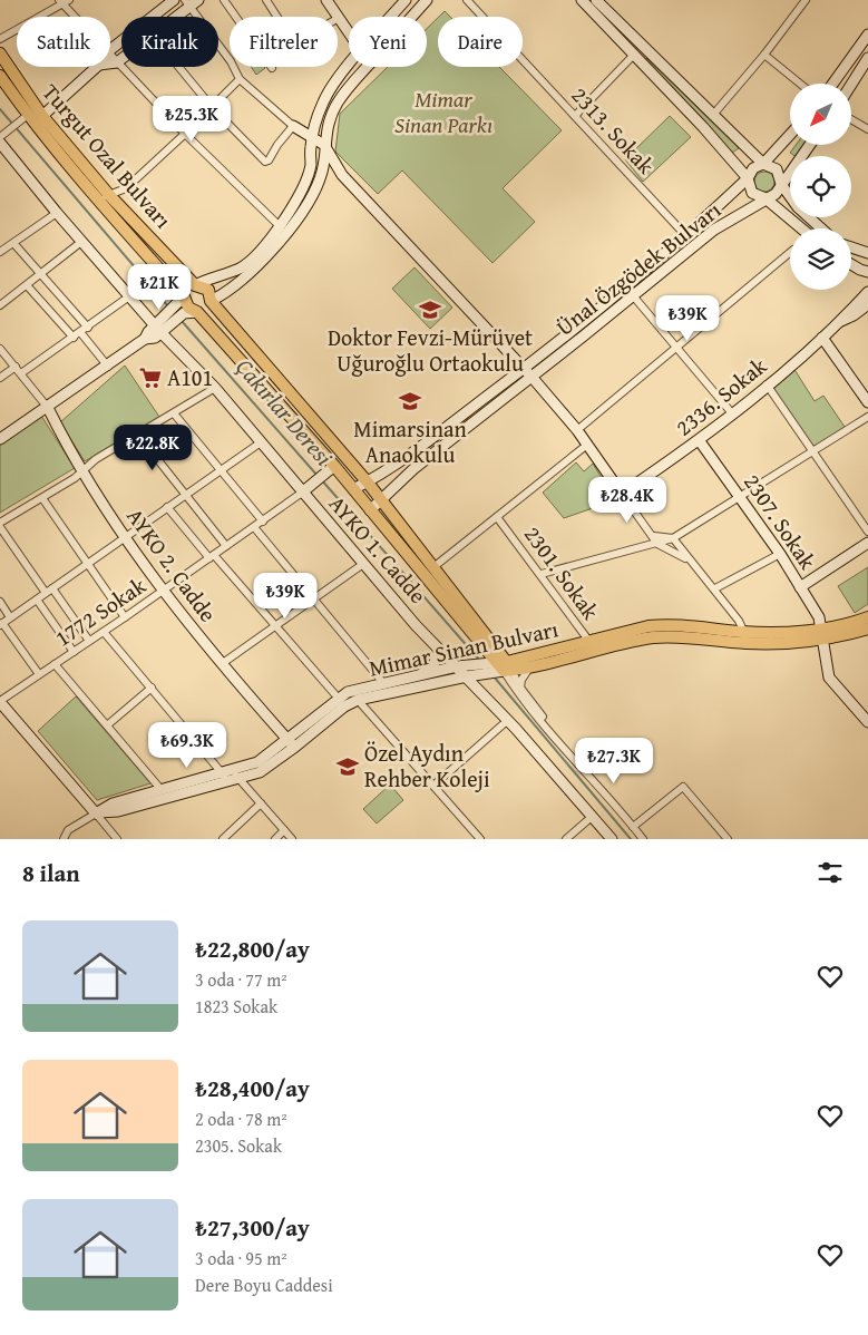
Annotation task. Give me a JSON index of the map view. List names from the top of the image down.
{
  "streets": {
    "main road": ["Turgut Ozal Bulvarı", "Mimar Sinan Bulvarı"],
    "street": [
      "2313. Sokak",
      "Ünal Özgödek Bulvarı",
      "2336. Sokak",
      "2307. Sokak",
      "AYKO 1. Cadde",
      "AYKO 2. Cadde",
      "2301. Sokak",
      "1772 Sokak"
    ]
  },
  "crossings": [
    ["2313. Sokak", "Ünal Özgödek Bulvarı"],
    ["Turgut Ozal Bulvarı", "Ünal Özgödek Bulvarı"],
    ["Turgut Ozal Bulvarı", "Mimar Sinan Bulvarı"],
    ["2336. Sokak", "2307. Sokak"],
    ["2307. Sokak", "Mimar Sinan Bulvarı"],
    ["AYKO 1. Cadde", "1772 Sokak"],
    ["AYKO 1. Cadde", "Mimar Sinan Bulvarı"],
    ["AYKO 2. Cadde", "1772 Sokak"],
    ["AYKO 2. Cadde", "Mimar Sinan Bulvarı"],
    ["2301. Sokak", "Mimar Sinan Bulvarı"]
  ],
  "water": ["Çakırlar Deresi"],
  "parks": ["Mimar Sinan Parkı"],
  "places": {
    "school or university": ["Doktor Fevzi-Mürüvet Uğuroğlu Ortaokulu", "Mimarsinan Anaokulu", "Özel Aydın Rehber Koleji"],
    "supermarket": ["A101"]
  },
  "north": "bottom left",
  "page": {
    "chip": [
      "Satılık",
      "Kiralık",
      "Filtreler",
      "Yeni",
      "Daire"
    ],
    "price": [
      "₺25.3K",
      "₺21K",
      "₺39K",
      "₺22.8K",
      "₺28.4K",
      "₺39K",
      "₺69.3K",
      "₺27.3K"
    ],
    "heading": "8 ilan",
    "list": [
      {
        "name": "₺22,800/ay",
        "note": "3 oda · 77 m² · 1823 Sokak"
      },
      {
        "name": "₺28,400/ay",
        "note": "2 oda · 78 m² · 2305. Sokak"
      },
      {
        "name": "₺27,300/ay",
        "note": "3 oda · 95 m² · Dere Boyu Caddesi"
      }
    ]
  }
}
